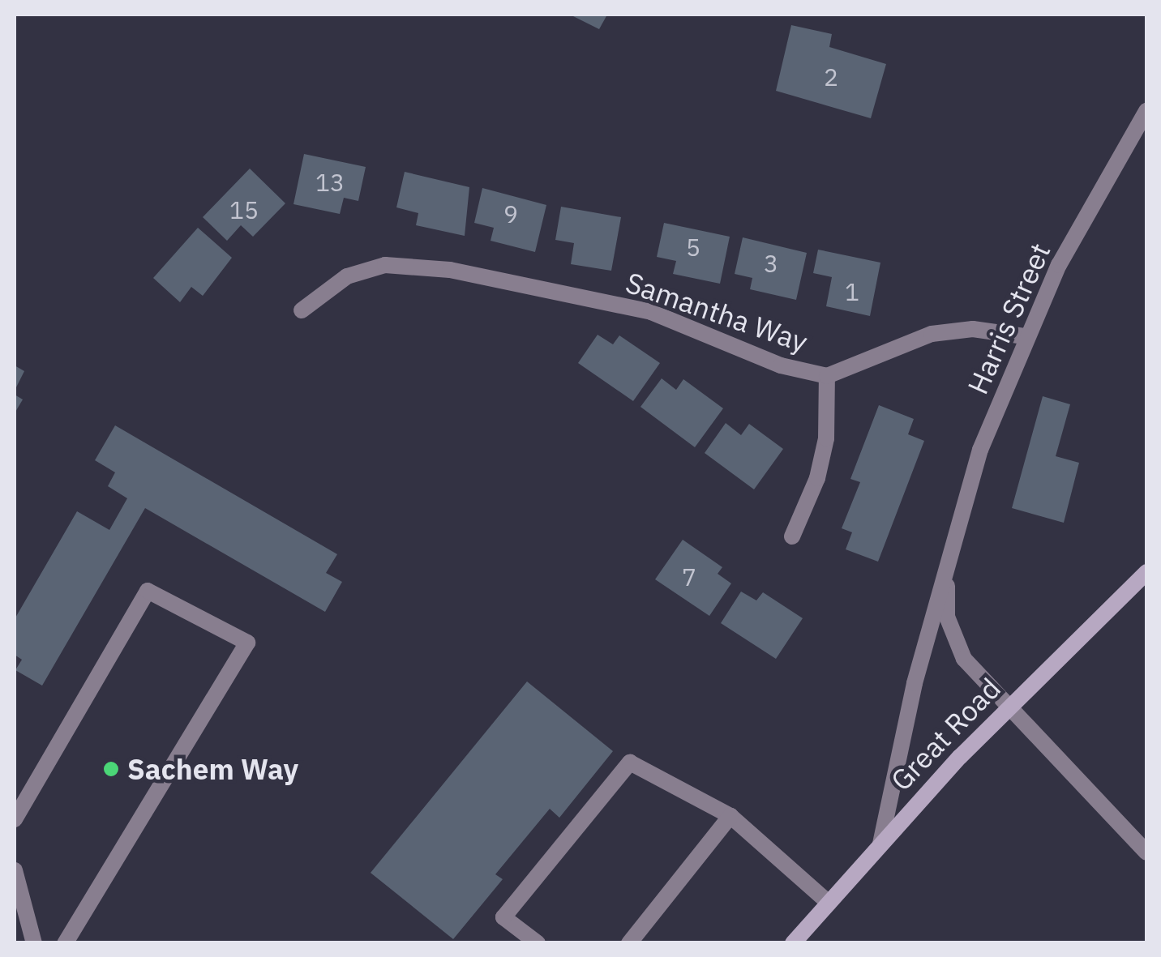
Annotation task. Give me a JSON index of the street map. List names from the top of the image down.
{
  "streets": {
    "main road": ["Great Road"],
    "street": ["Samantha Way", "Harris Street"]
  },
  "crossings": [
    ["Samantha Way", "Harris Street"],
    ["Harris Street", "Great Road"]
  ],
  "places": ["Sachem Way"],
  "house_numbers": [
    "2",
    "13",
    "15",
    "9",
    "5",
    "3",
    "1",
    "7"
  ]
}
